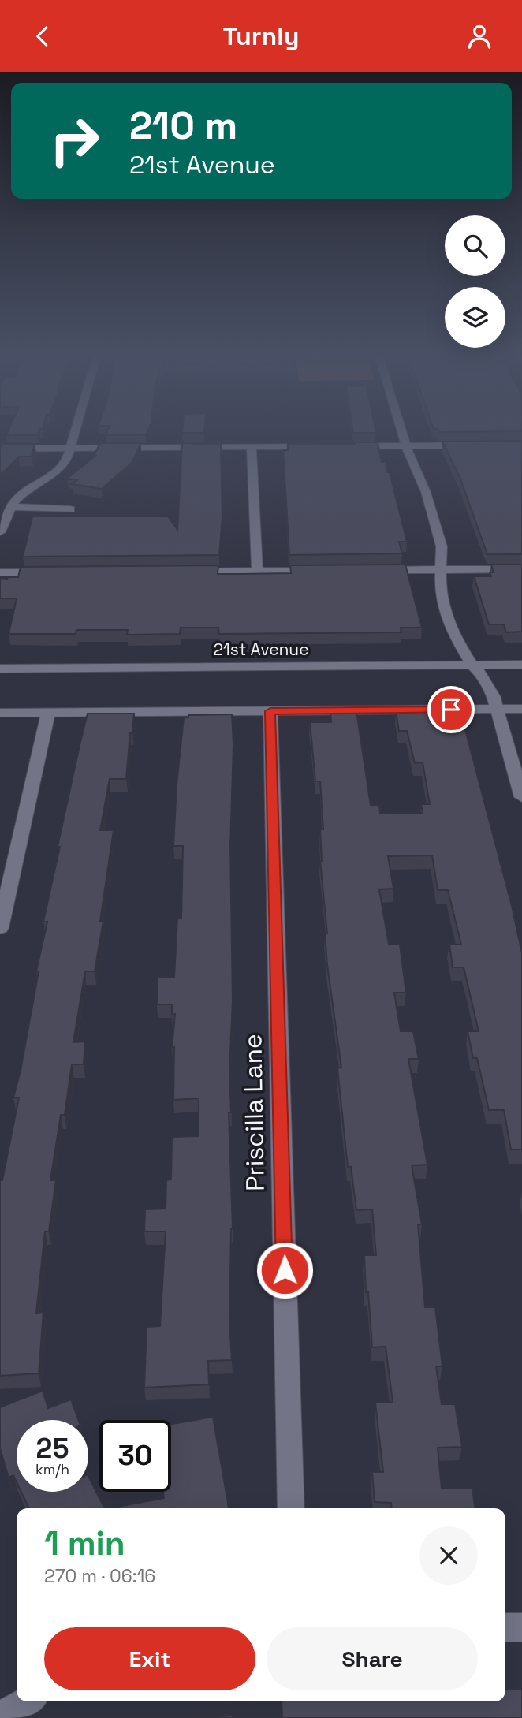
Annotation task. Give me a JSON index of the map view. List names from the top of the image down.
{
  "streets": {
    "street": ["21st Avenue", "Priscilla Lane"]
  },
  "page": {
    "header": "Turnly",
    "turn": ["210 m", "21st Avenue"],
    "speed": "25 km/h",
    "limit": "30",
    "heading": ["1 min", "270 m · 06:16"],
    "buttons": ["Exit", "Share"]
  }
}
